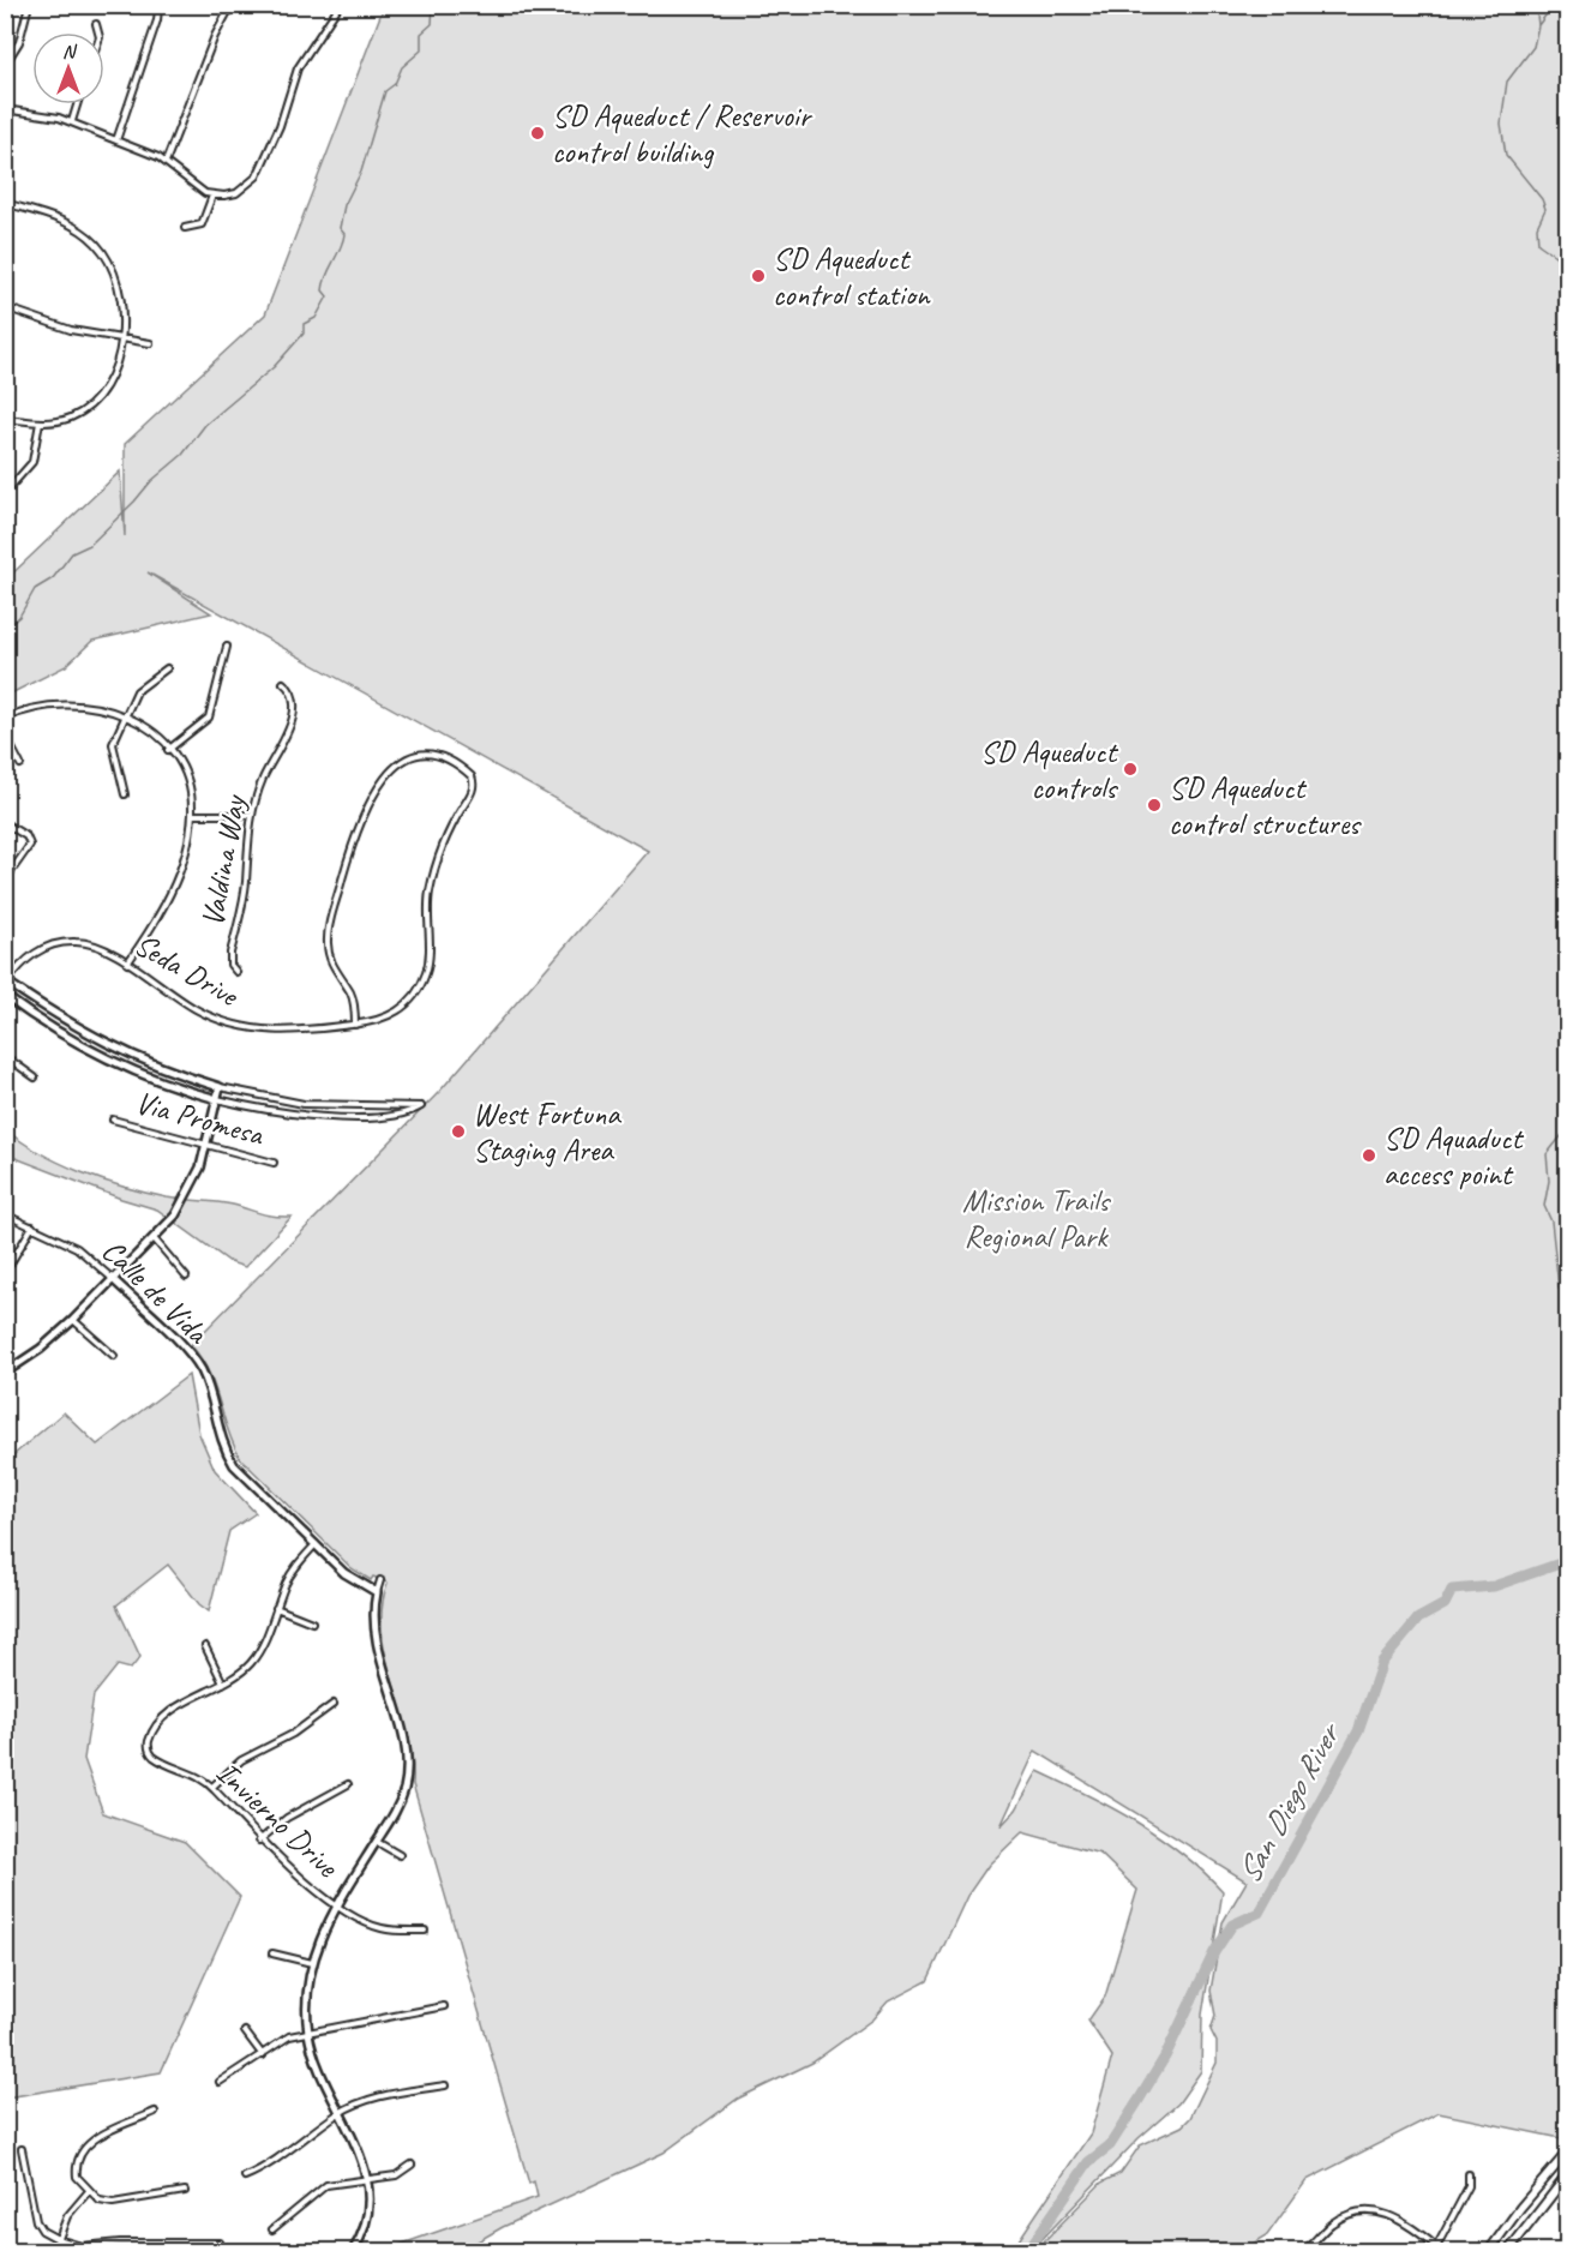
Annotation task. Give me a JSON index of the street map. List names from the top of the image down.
{
  "streets": {
    "street": [
      "Valdina Way",
      "Seda Drive",
      "Via Promesa",
      "Calle de Vida",
      "Invierno Drive"
    ]
  },
  "water": ["San Diego River"],
  "parks": ["Mission Trails Regional Park"],
  "places": [
    "SD Aqueduct / Reservoir control building",
    "SD Aqueduct control station",
    "SD Aqueduct controls",
    "SD Aqueduct control structures",
    "West Fortuna Staging Area",
    "SD Aquaduct access point"
  ],
  "north": "top"
}
